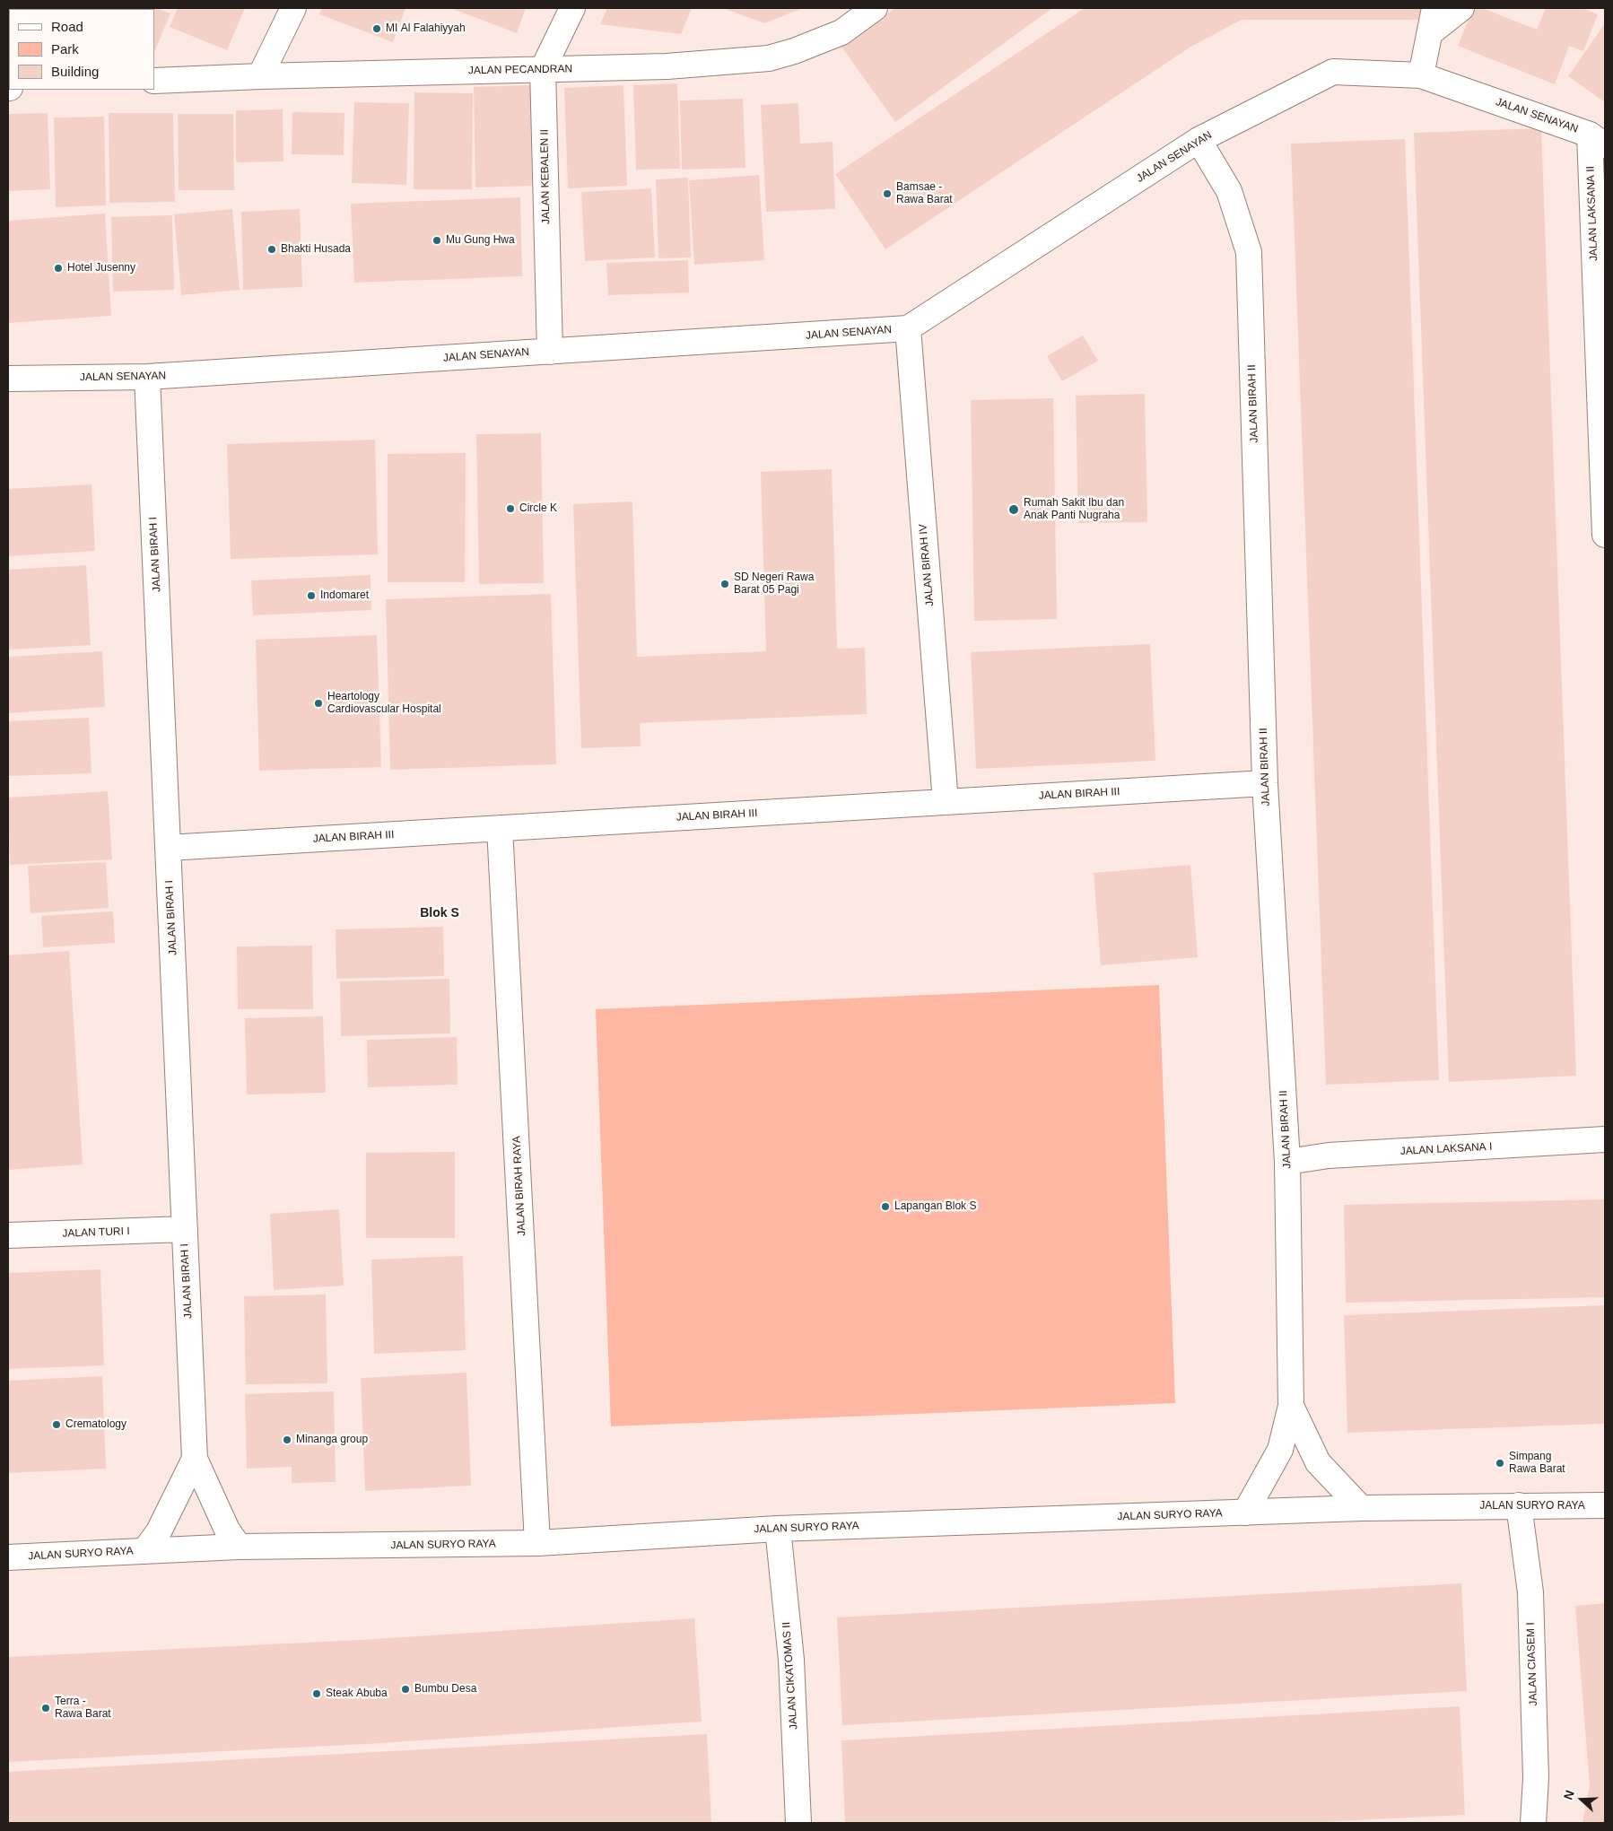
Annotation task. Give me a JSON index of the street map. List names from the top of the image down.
{
  "streets": {
    "street": [
      "JALAN PECANDRAN",
      "JALAN SENAYAN",
      "JALAN KEBALEN II",
      "JALAN LAKSANA II",
      "JALAN BIRAH II",
      "JALAN BIRAH I",
      "JALAN BIRAH IV",
      "JALAN BIRAH III",
      "JALAN LAKSANA I",
      "JALAN BIRAH RAYA",
      "JALAN TURI I",
      "JALAN SURYO RAYA",
      "JALAN CIASEM I",
      "JALAN CIKATOMAS II"
    ]
  },
  "crossings": [
    ["JALAN PECANDRAN", "JALAN KEBALEN II"],
    ["JALAN SENAYAN", "JALAN KEBALEN II"],
    ["JALAN SENAYAN", "JALAN LAKSANA II"],
    ["JALAN SENAYAN", "JALAN BIRAH II"],
    ["JALAN SENAYAN", "JALAN BIRAH I"],
    ["JALAN SENAYAN", "JALAN BIRAH IV"],
    ["JALAN BIRAH II", "JALAN BIRAH III"],
    ["JALAN BIRAH II", "JALAN LAKSANA I"],
    ["JALAN BIRAH II", "JALAN SURYO RAYA"],
    ["JALAN BIRAH I", "JALAN BIRAH III"],
    ["JALAN BIRAH I", "JALAN TURI I"],
    ["JALAN BIRAH I", "JALAN SURYO RAYA"],
    ["JALAN BIRAH IV", "JALAN BIRAH III"],
    ["JALAN BIRAH III", "JALAN BIRAH RAYA"],
    ["JALAN BIRAH RAYA", "JALAN SURYO RAYA"],
    ["JALAN SURYO RAYA", "JALAN CIASEM I"],
    ["JALAN SURYO RAYA", "JALAN CIKATOMAS II"]
  ],
  "districts": ["Blok S"],
  "places": [
    "MI Al Falahiyyah",
    "Bamsae - Rawa Barat",
    "Mu Gung Hwa",
    "Bhakti Husada",
    "Hotel Jusenny",
    "Circle K",
    "Rumah Sakit Ibu dan Anak Panti Nugraha",
    "SD Negeri Rawa Barat 05 Pagi",
    "Indomaret",
    "Heartology Cardiovascular Hospital",
    "Lapangan Blok S",
    "Crematology",
    "Minanga group",
    "Simpang Rawa Barat",
    "Bumbu Desa",
    "Steak Abuba",
    "Terra - Rawa Barat"
  ],
  "legend": ["Road", "Park", "Building"],
  "north": "left"
}
